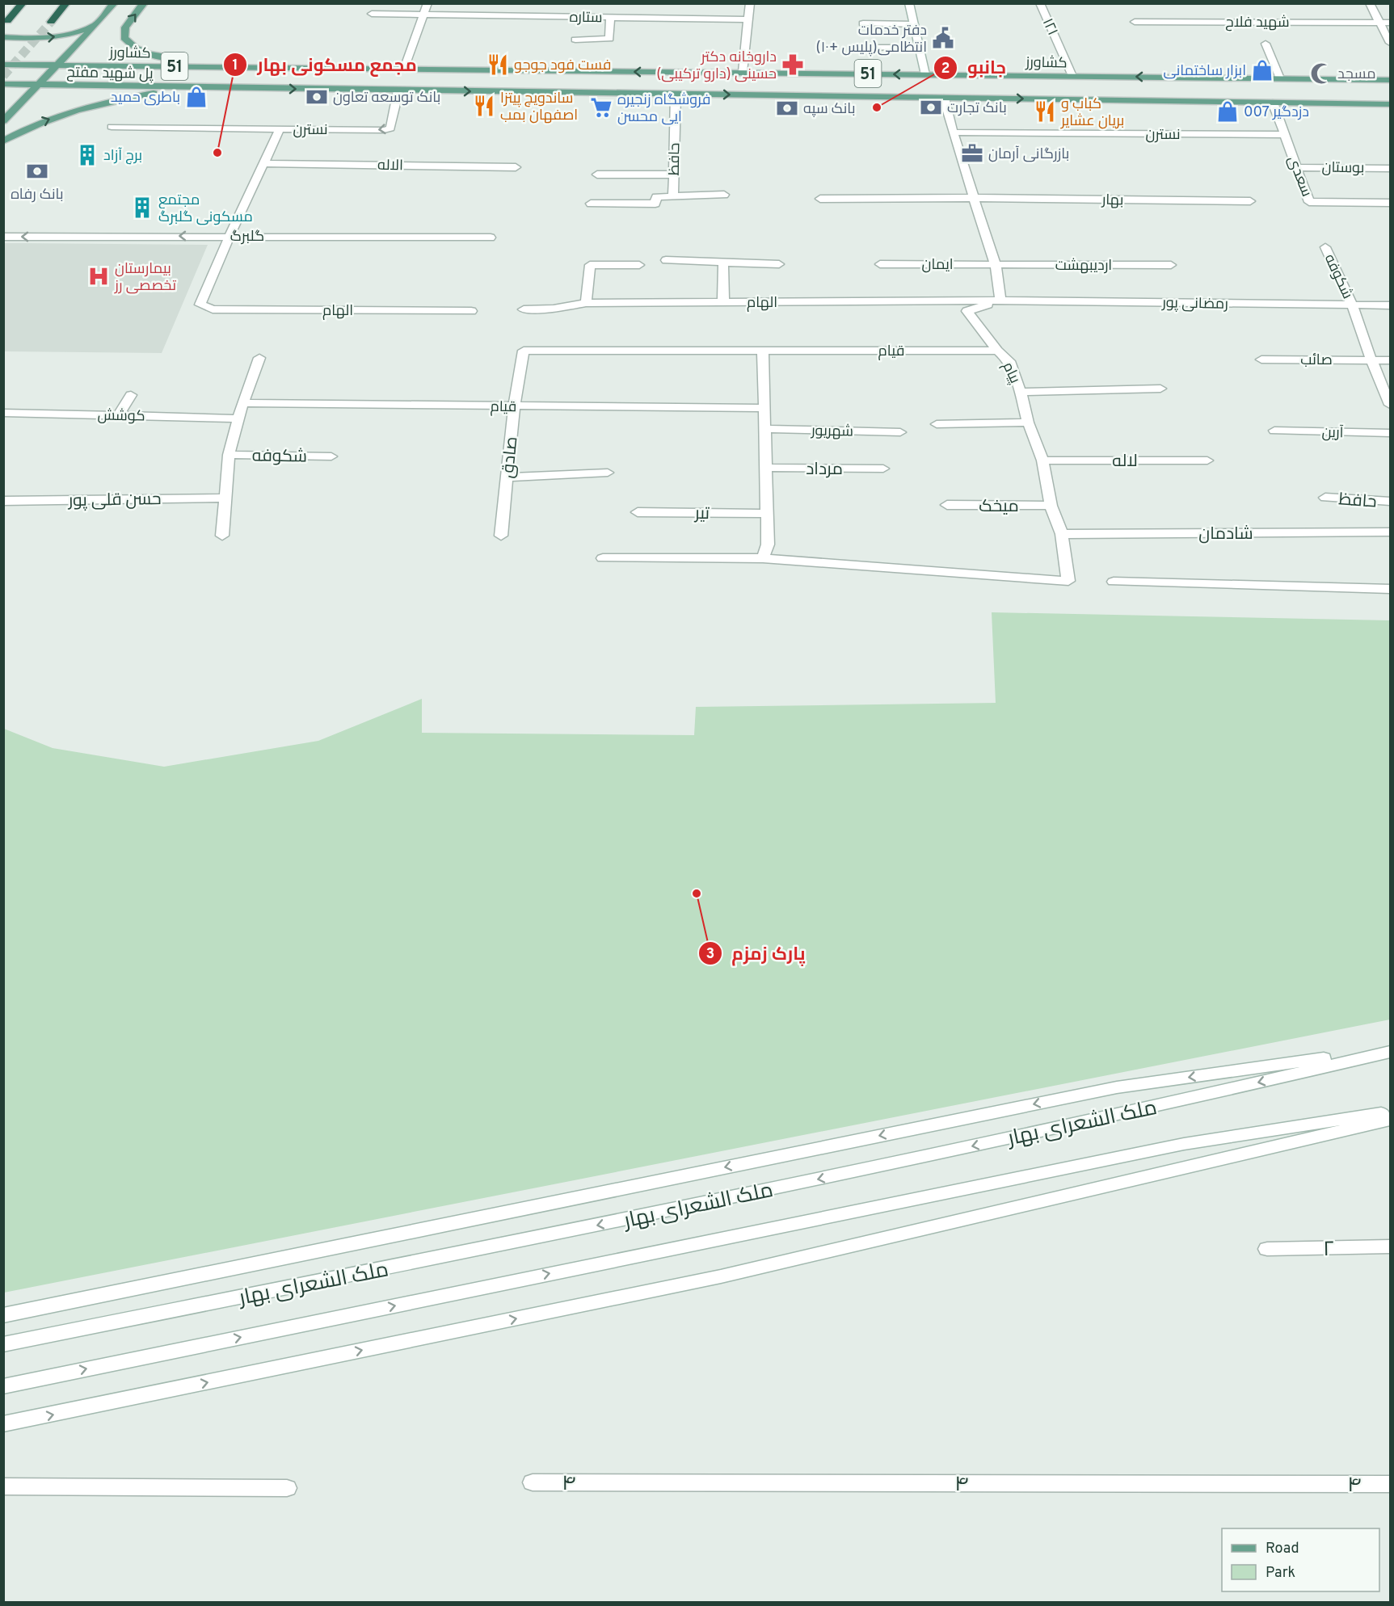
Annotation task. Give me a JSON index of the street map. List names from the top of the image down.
{
  "streets": {
    "main road": ["کشاورز", "51", "پل شهید مفتح"],
    "street": [
      "ستاره",
      "شهید فلاح",
      "۱۲۱",
      "نسترن",
      "حافظ",
      "الاله",
      "بوستان",
      "سعدی",
      "بهار",
      "گلبرگ",
      "ایمان",
      "اردیبهشت",
      "شکوفه",
      "الهام",
      "رمضانی پور",
      "قیام",
      "صائب",
      "پیام",
      "کوشش",
      "شهریور",
      "آرین",
      "صادق",
      "لاله",
      "مرداد",
      "حسن قلی پور",
      "میخک",
      "تیر",
      "شادمان",
      "ملک الشعرای بهار",
      "۲",
      "۴"
    ]
  },
  "crossings": [
    ["۱۲۱", "کشاورز"],
    ["51", "پل شهید مفتح"],
    ["51", "نسترن"],
    ["51", "حافظ"],
    ["51", "سعدی"],
    ["نسترن", "الاله"],
    ["نسترن", "سعدی"],
    ["نسترن", "گلبرگ"],
    ["نسترن", "الهام"],
    ["بوستان", "سعدی"],
    ["ایمان", "اردیبهشت"],
    ["شکوفه", "رمضانی پور"],
    ["شکوفه", "صائب"],
    ["الهام", "رمضانی پور"],
    ["الهام", "پیام"],
    ["رمضانی پور", "پیام"],
    ["قیام", "پیام"],
    ["قیام", "صادق"],
    ["پیام", "لاله"],
    ["پیام", "میخک"],
    ["پیام", "شادمان"]
  ],
  "places": {
    "public building": ["دفتر خدمات انتظامی(پلیس +۱۰)"],
    "restaurant": ["فست فود جوجو", "ساندویچ پیتزا اصفهان بمب", "کباب و بریان عشایر"],
    "pharmacy": ["داروخانه دکتر حسینی (دارو ترکیبی)"],
    "shop": ["ابزار ساختمانی", "باطری حمید", "دزدگیر 007"],
    "mosque": ["مسجد"],
    "bank": [
      "بانک توسعه تعاون",
      "بانک تجارت",
      "بانک سپه",
      "بانک رفاه"
    ],
    "supermarket": ["فروشگاه زنجیره ایی محسن"],
    "other": ["جانبو", "مجمع مسکونی بهار", "پارک زمزم"],
    "office": ["بازرگانی آرمان"],
    "building": ["برج آزاد", "مجتمع مسکونی گلبرگ"],
    "hospital": ["بیمارستان تخصصی رز"]
  },
  "legend": ["Road", "Park"]
}
